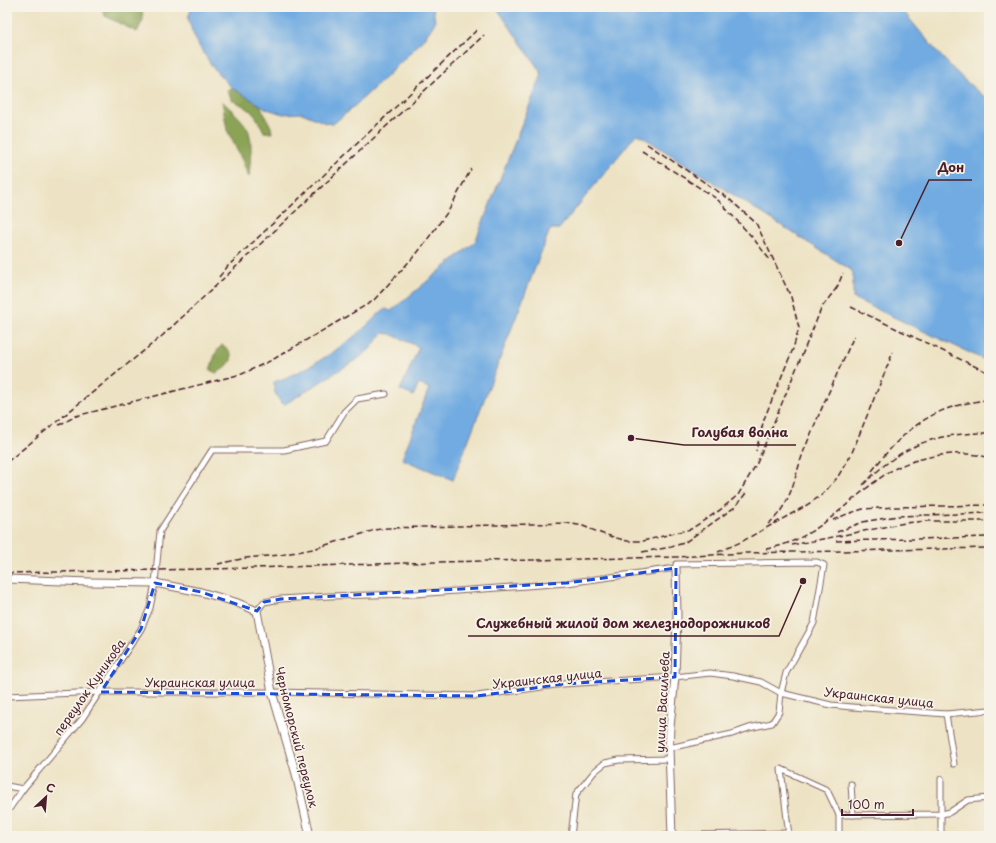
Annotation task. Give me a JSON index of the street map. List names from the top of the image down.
{
  "streets": {
    "street": [
      "Украинская улица",
      "переулок Куникова",
      "улица Васильева",
      "Черноморский переулок"
    ]
  },
  "crossings": [
    ["Украинская улица", "переулок Куникова"],
    ["Украинская улица", "улица Васильева"],
    ["Украинская улица", "Черноморский переулок"]
  ],
  "places": ["Дон", "Голубая волна", "Служебный жилой дом железнодорожников"],
  "scale_bar": "100 m",
  "north": "top right"
}
